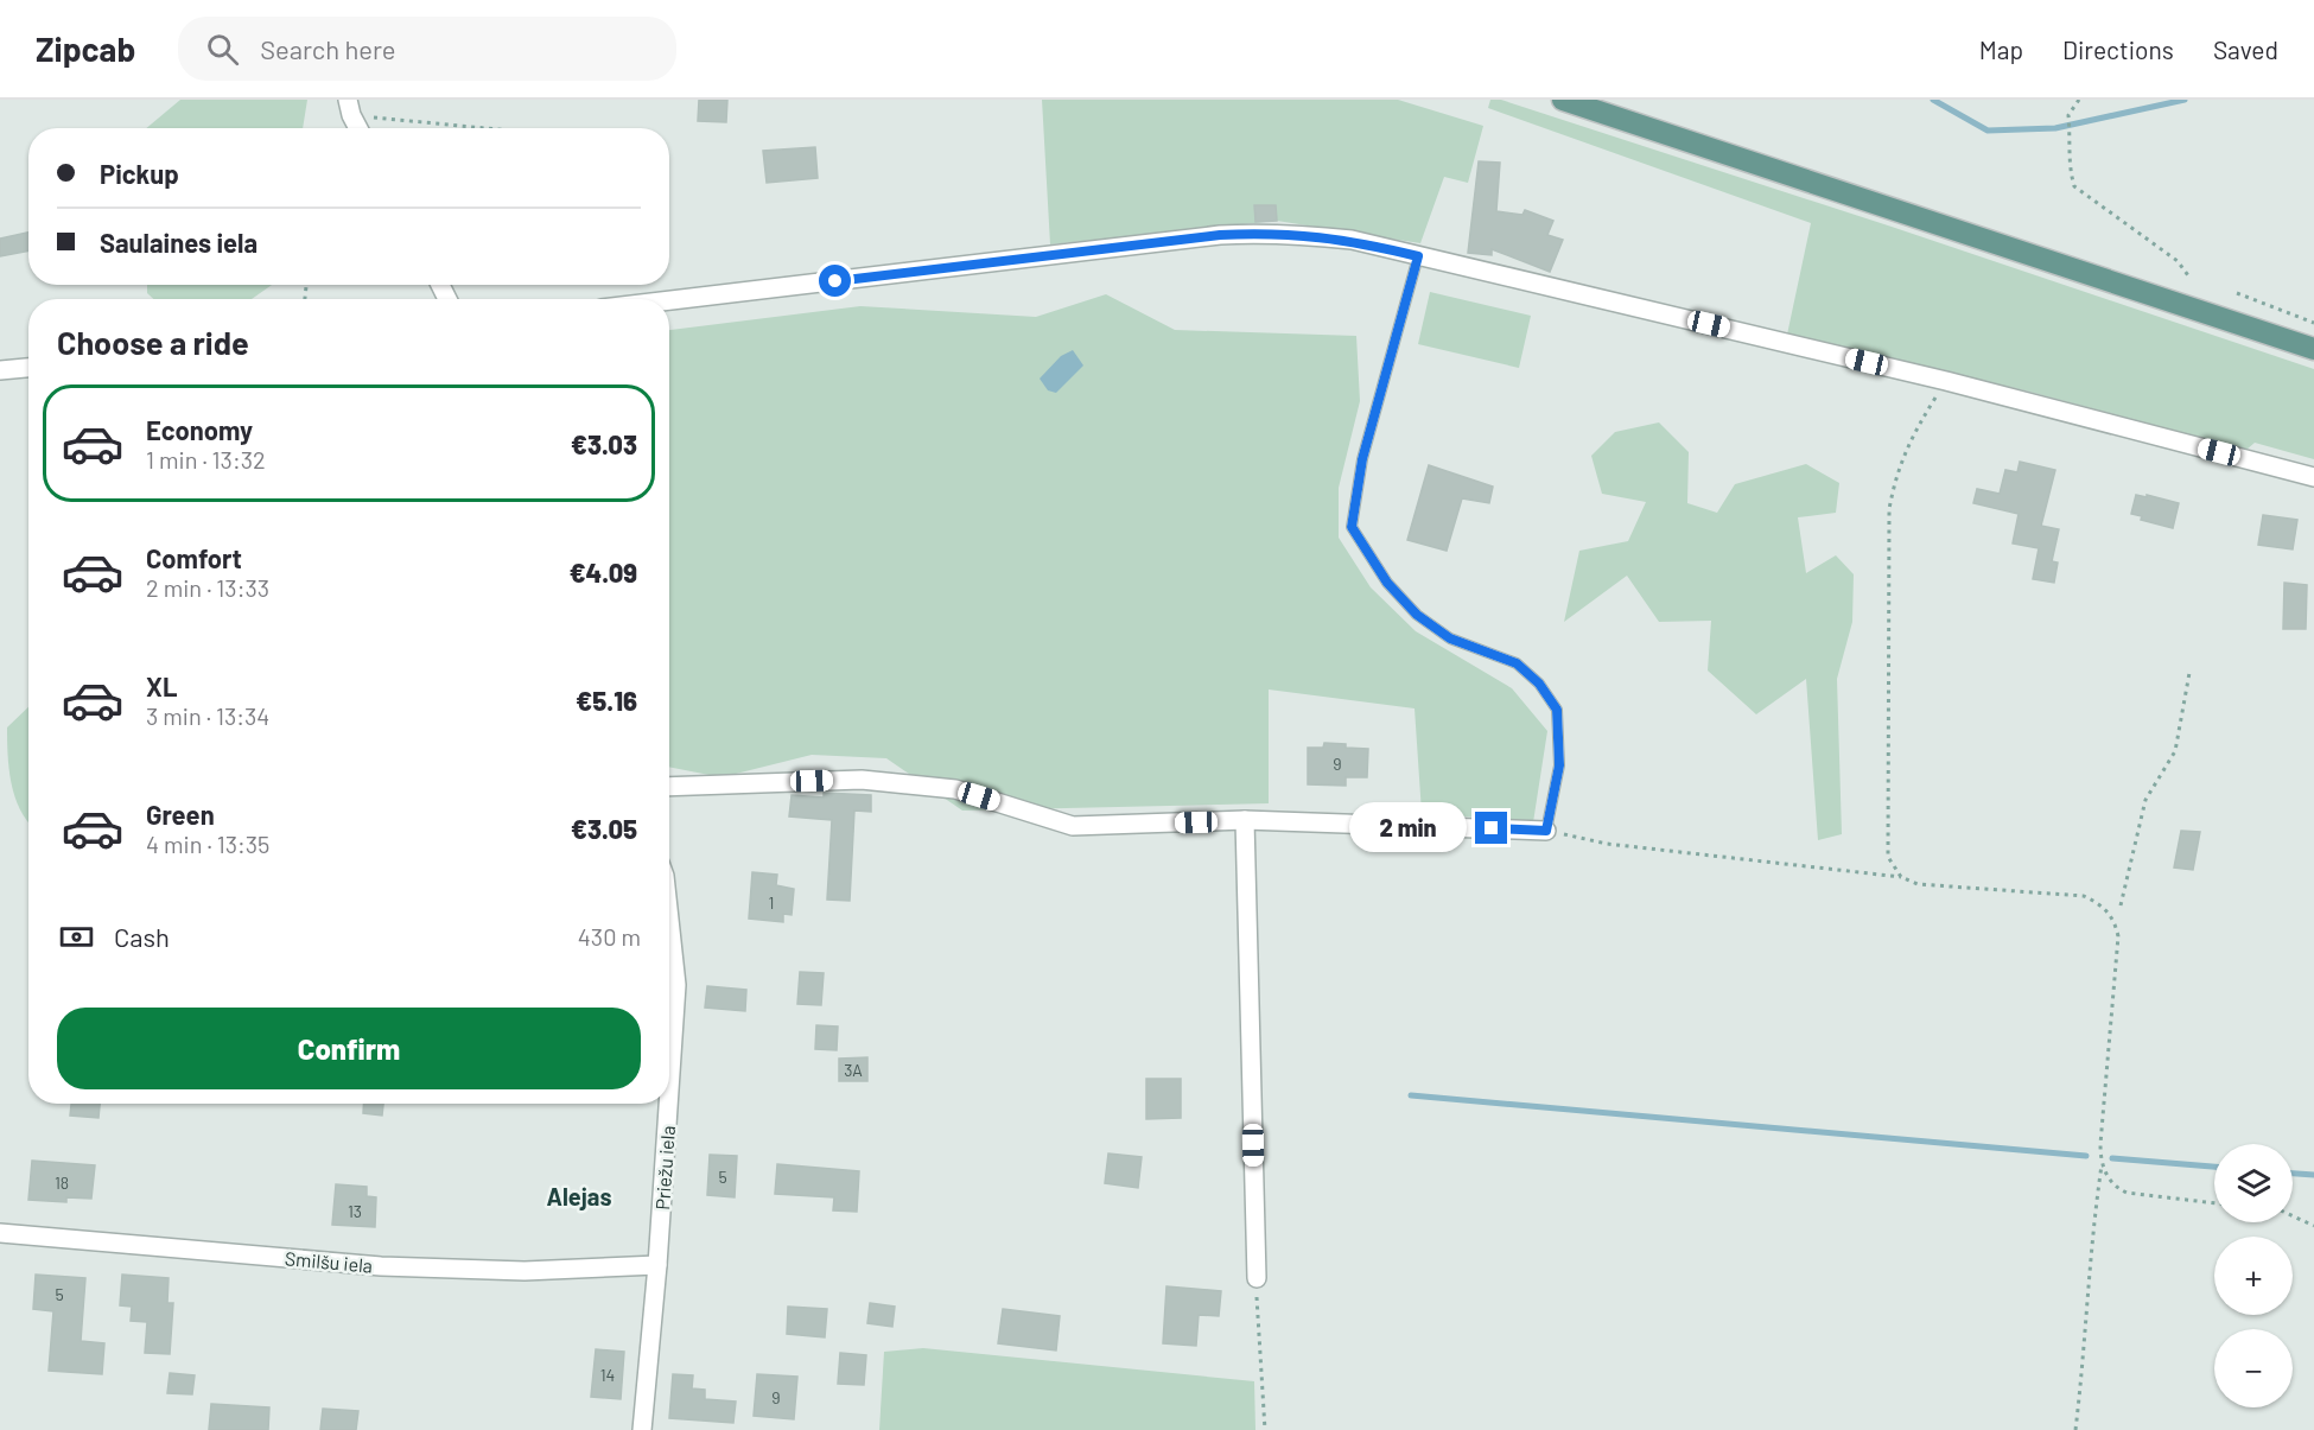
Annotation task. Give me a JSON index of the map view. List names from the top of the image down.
{
  "streets": {
    "street": ["Priežu iela", "Smilšu iela"]
  },
  "crossings": [
    ["Priežu iela", "Smilšu iela"]
  ],
  "districts": ["Alejas"],
  "house_numbers": [
    "9",
    "1",
    "3A",
    "5",
    "18",
    "13",
    "5",
    "14",
    "9"
  ],
  "page": {
    "header": "Zipcab",
    "search": "Search here",
    "nav": ["Map", "Directions", "Saved"],
    "banner": ["Pickup", "Saulaines iela"],
    "heading": "Choose a ride",
    "list": [
      {
        "name": "Economy",
        "note": "1 min · 13:32",
        "value": "€3.03"
      },
      {
        "name": "Comfort",
        "note": "2 min · 13:33",
        "value": "€4.09"
      },
      {
        "name": "XL",
        "note": "3 min · 13:34",
        "value": "€5.16"
      },
      {
        "name": "Green",
        "note": "4 min · 13:35",
        "value": "€3.05"
      }
    ],
    "bubble": "2 min",
    "pay": ["Cash", "430 m"],
    "buttons": "Confirm",
    "map_buttons": ["+", "−"]
  }
}
